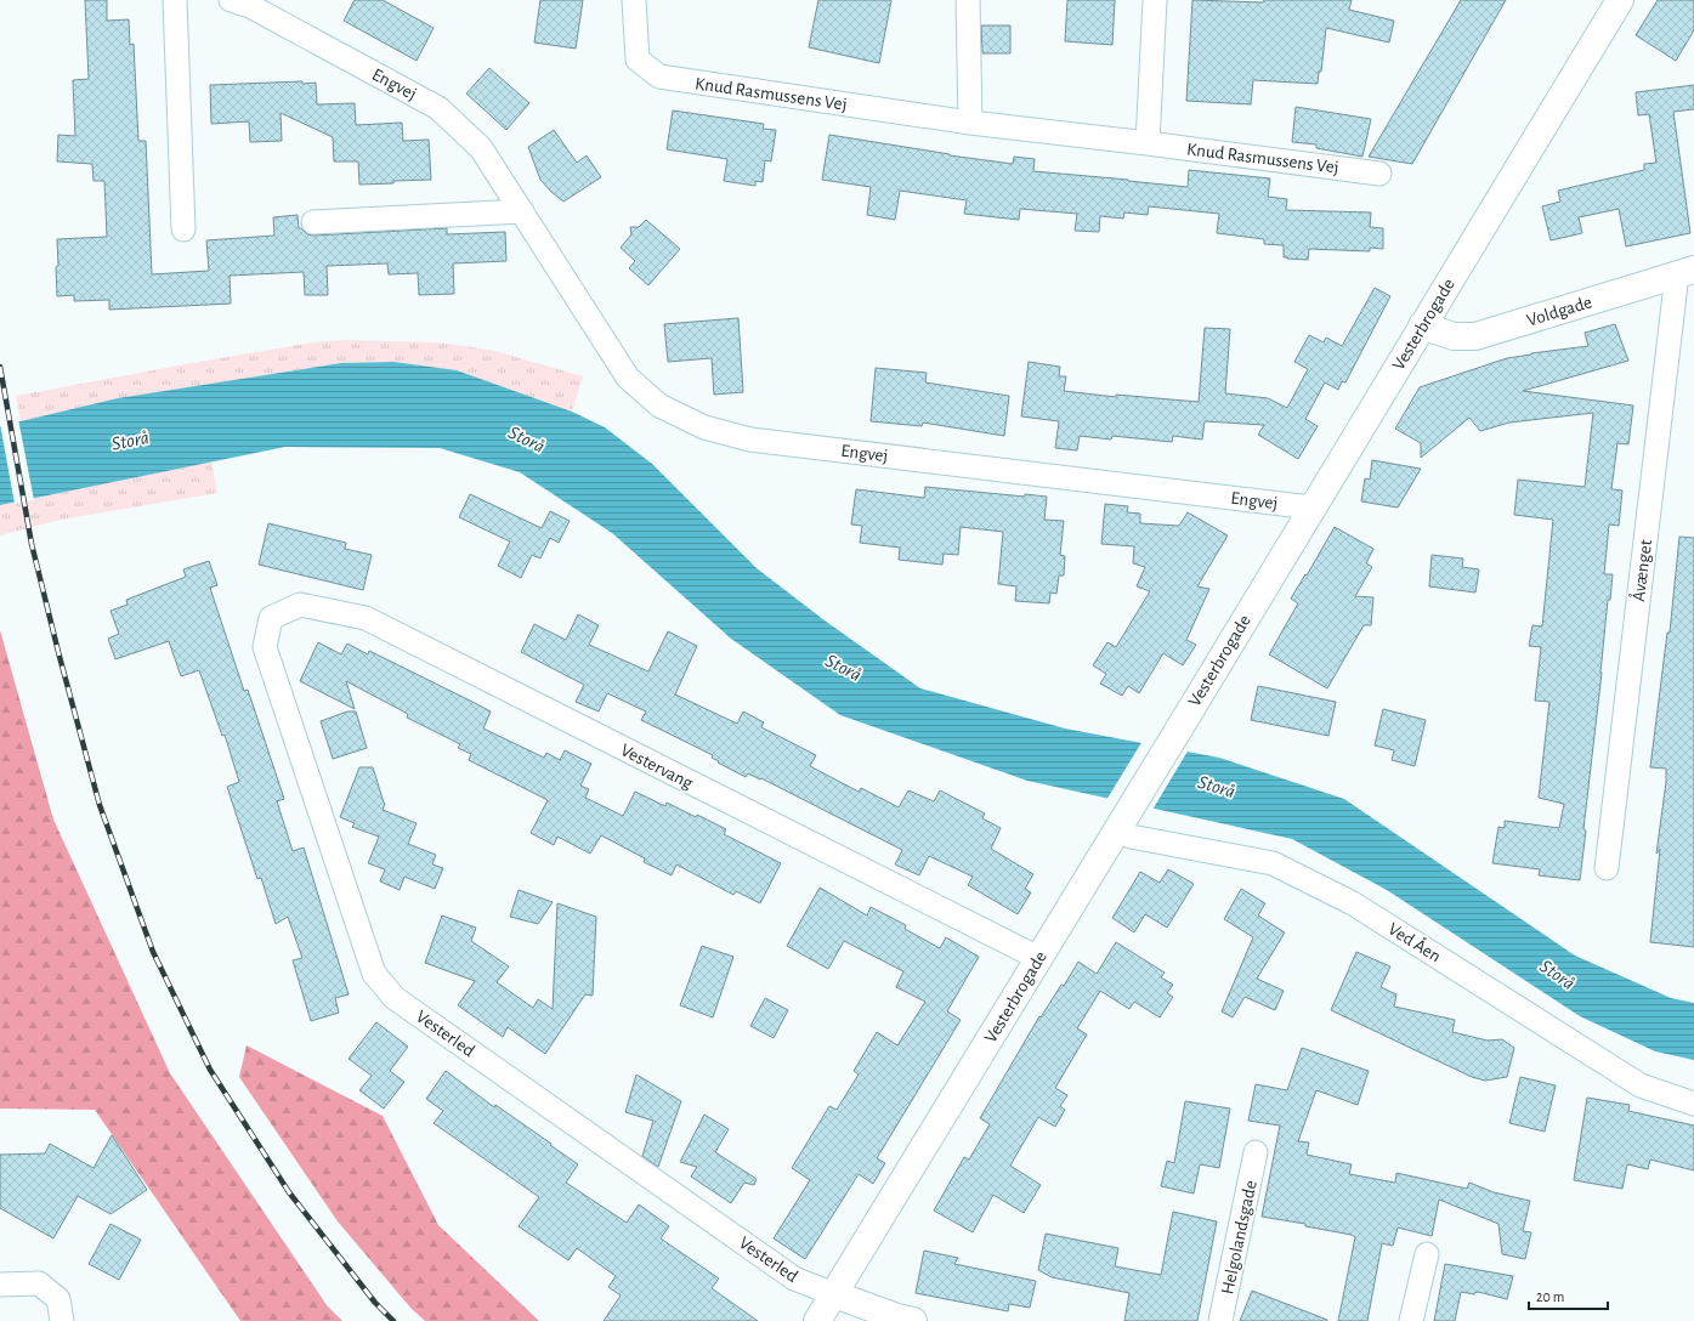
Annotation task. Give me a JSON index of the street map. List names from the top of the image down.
{
  "streets": {
    "street": [
      "Engvej",
      "Knud Rasmussens Vej",
      "Voldgade",
      "Vesterbrogade",
      "Åvænget",
      "Vestervang",
      "Ved Åen",
      "Vesterled",
      "Helgolandsgade"
    ]
  },
  "crossings": [
    ["Engvej", "Vesterbrogade"],
    ["Voldgade", "Vesterbrogade"],
    ["Voldgade", "Åvænget"],
    ["Vesterbrogade", "Vestervang"],
    ["Vesterbrogade", "Ved Åen"],
    ["Vesterbrogade", "Vesterled"],
    ["Vestervang", "Vesterled"]
  ],
  "water": ["Storå"],
  "scale_bar": "20 m"
}
